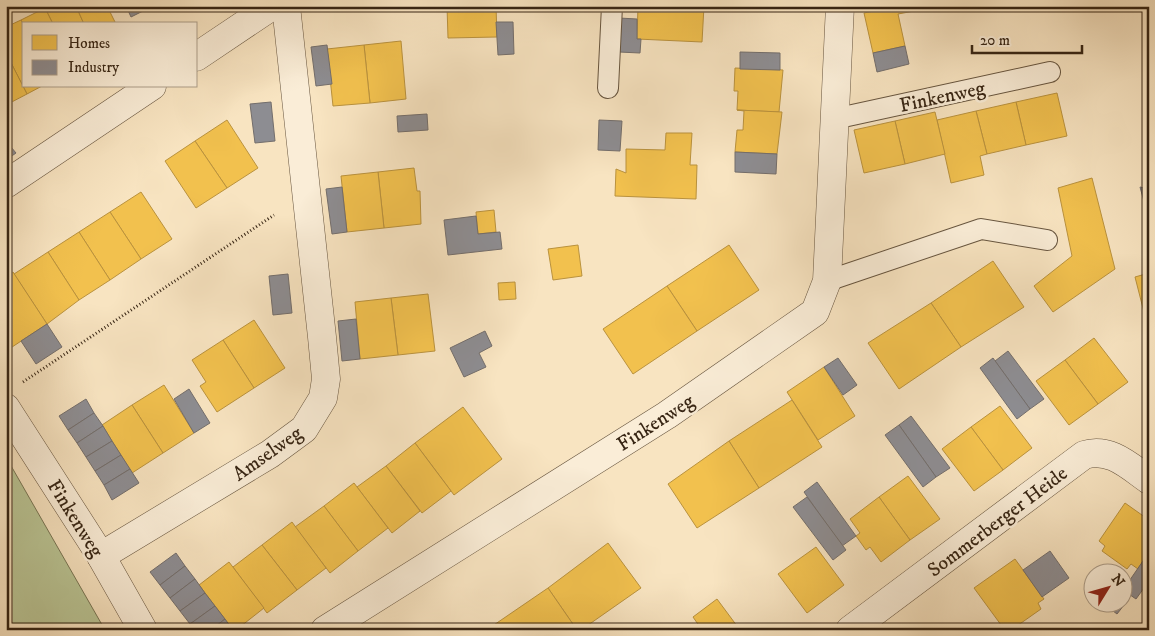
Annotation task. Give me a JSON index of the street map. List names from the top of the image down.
{
  "streets": {
    "street": ["Finkenweg", "Amselweg", "Sommerberger Heide"]
  },
  "crossings": [
    ["Finkenweg", "Amselweg"]
  ],
  "legend": ["Homes", "Industry"],
  "scale_bar": "20 m",
  "north": "top right"
}
